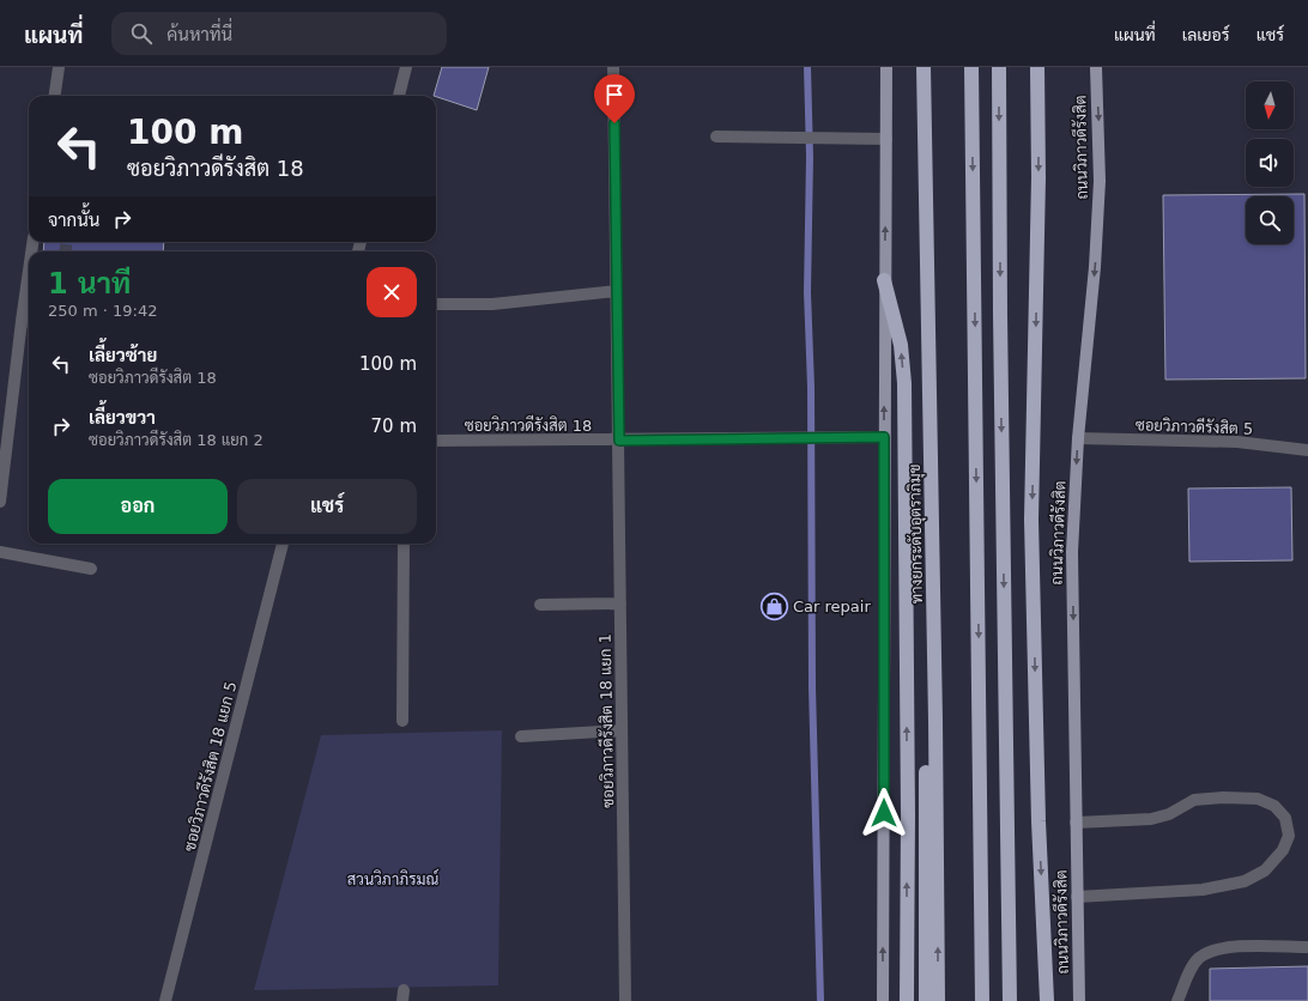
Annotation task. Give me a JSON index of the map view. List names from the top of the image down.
{
  "streets": {
    "highway": ["ทางยกระดับอุตราภิมุข"],
    "main road": ["ถนนวิภาวดีรังสิต"],
    "street": [
      "ซอยวิภาวดีรังสิต 18",
      "ซอยวิภาวดีรังสิต 5",
      "ซอยวิภาวดีรังสิต 18 แยก 1",
      "ซอยวิภาวดีรังสิต 18 แยก 5"
    ]
  },
  "crossings": [
    ["ถนนวิภาวดีรังสิต", "ซอยวิภาวดีรังสิต 5"],
    ["ซอยวิภาวดีรังสิต 18", "ซอยวิภาวดีรังสิต 18 แยก 1"]
  ],
  "one_way": ["ถนนวิภาวดีรังสิต"],
  "parks": ["สวนวิภาภิรมณ์"],
  "places": {
    "shop": ["Car repair"]
  },
  "north": "bottom",
  "page": {
    "header": "แผนที่",
    "search": "ค้นหาที่นี่",
    "nav": ["แผนที่", "เลเยอร์", "แชร์"],
    "turn": ["100 m", "ซอยวิภาวดีรังสิต 18"],
    "then": "จากนั้น",
    "heading": ["1 นาที", "250 m · 19:42"],
    "list": [
      {
        "name": "เลี้ยวซ้าย",
        "note": "ซอยวิภาวดีรังสิต 18",
        "value": "100 m"
      },
      {
        "name": "เลี้ยวขวา",
        "note": "ซอยวิภาวดีรังสิต 18 แยก 2",
        "value": "70 m"
      }
    ],
    "buttons": ["ออก", "แชร์"]
  }
}
